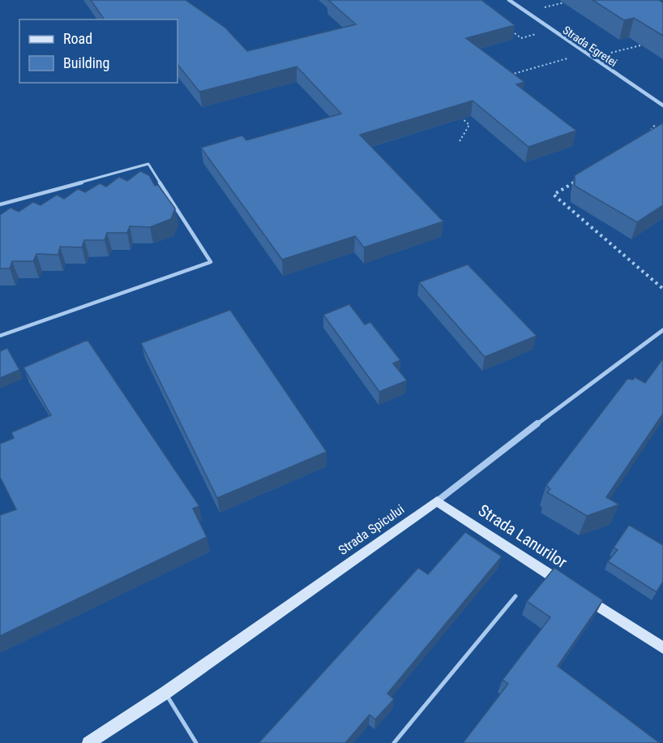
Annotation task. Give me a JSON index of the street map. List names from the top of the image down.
{
  "streets": {
    "street": ["Strada Egretei", "Strada Spicului", "Strada Lanurilor"]
  },
  "crossings": [
    ["Strada Spicului", "Strada Lanurilor"]
  ],
  "legend": ["Road", "Building"]
}
